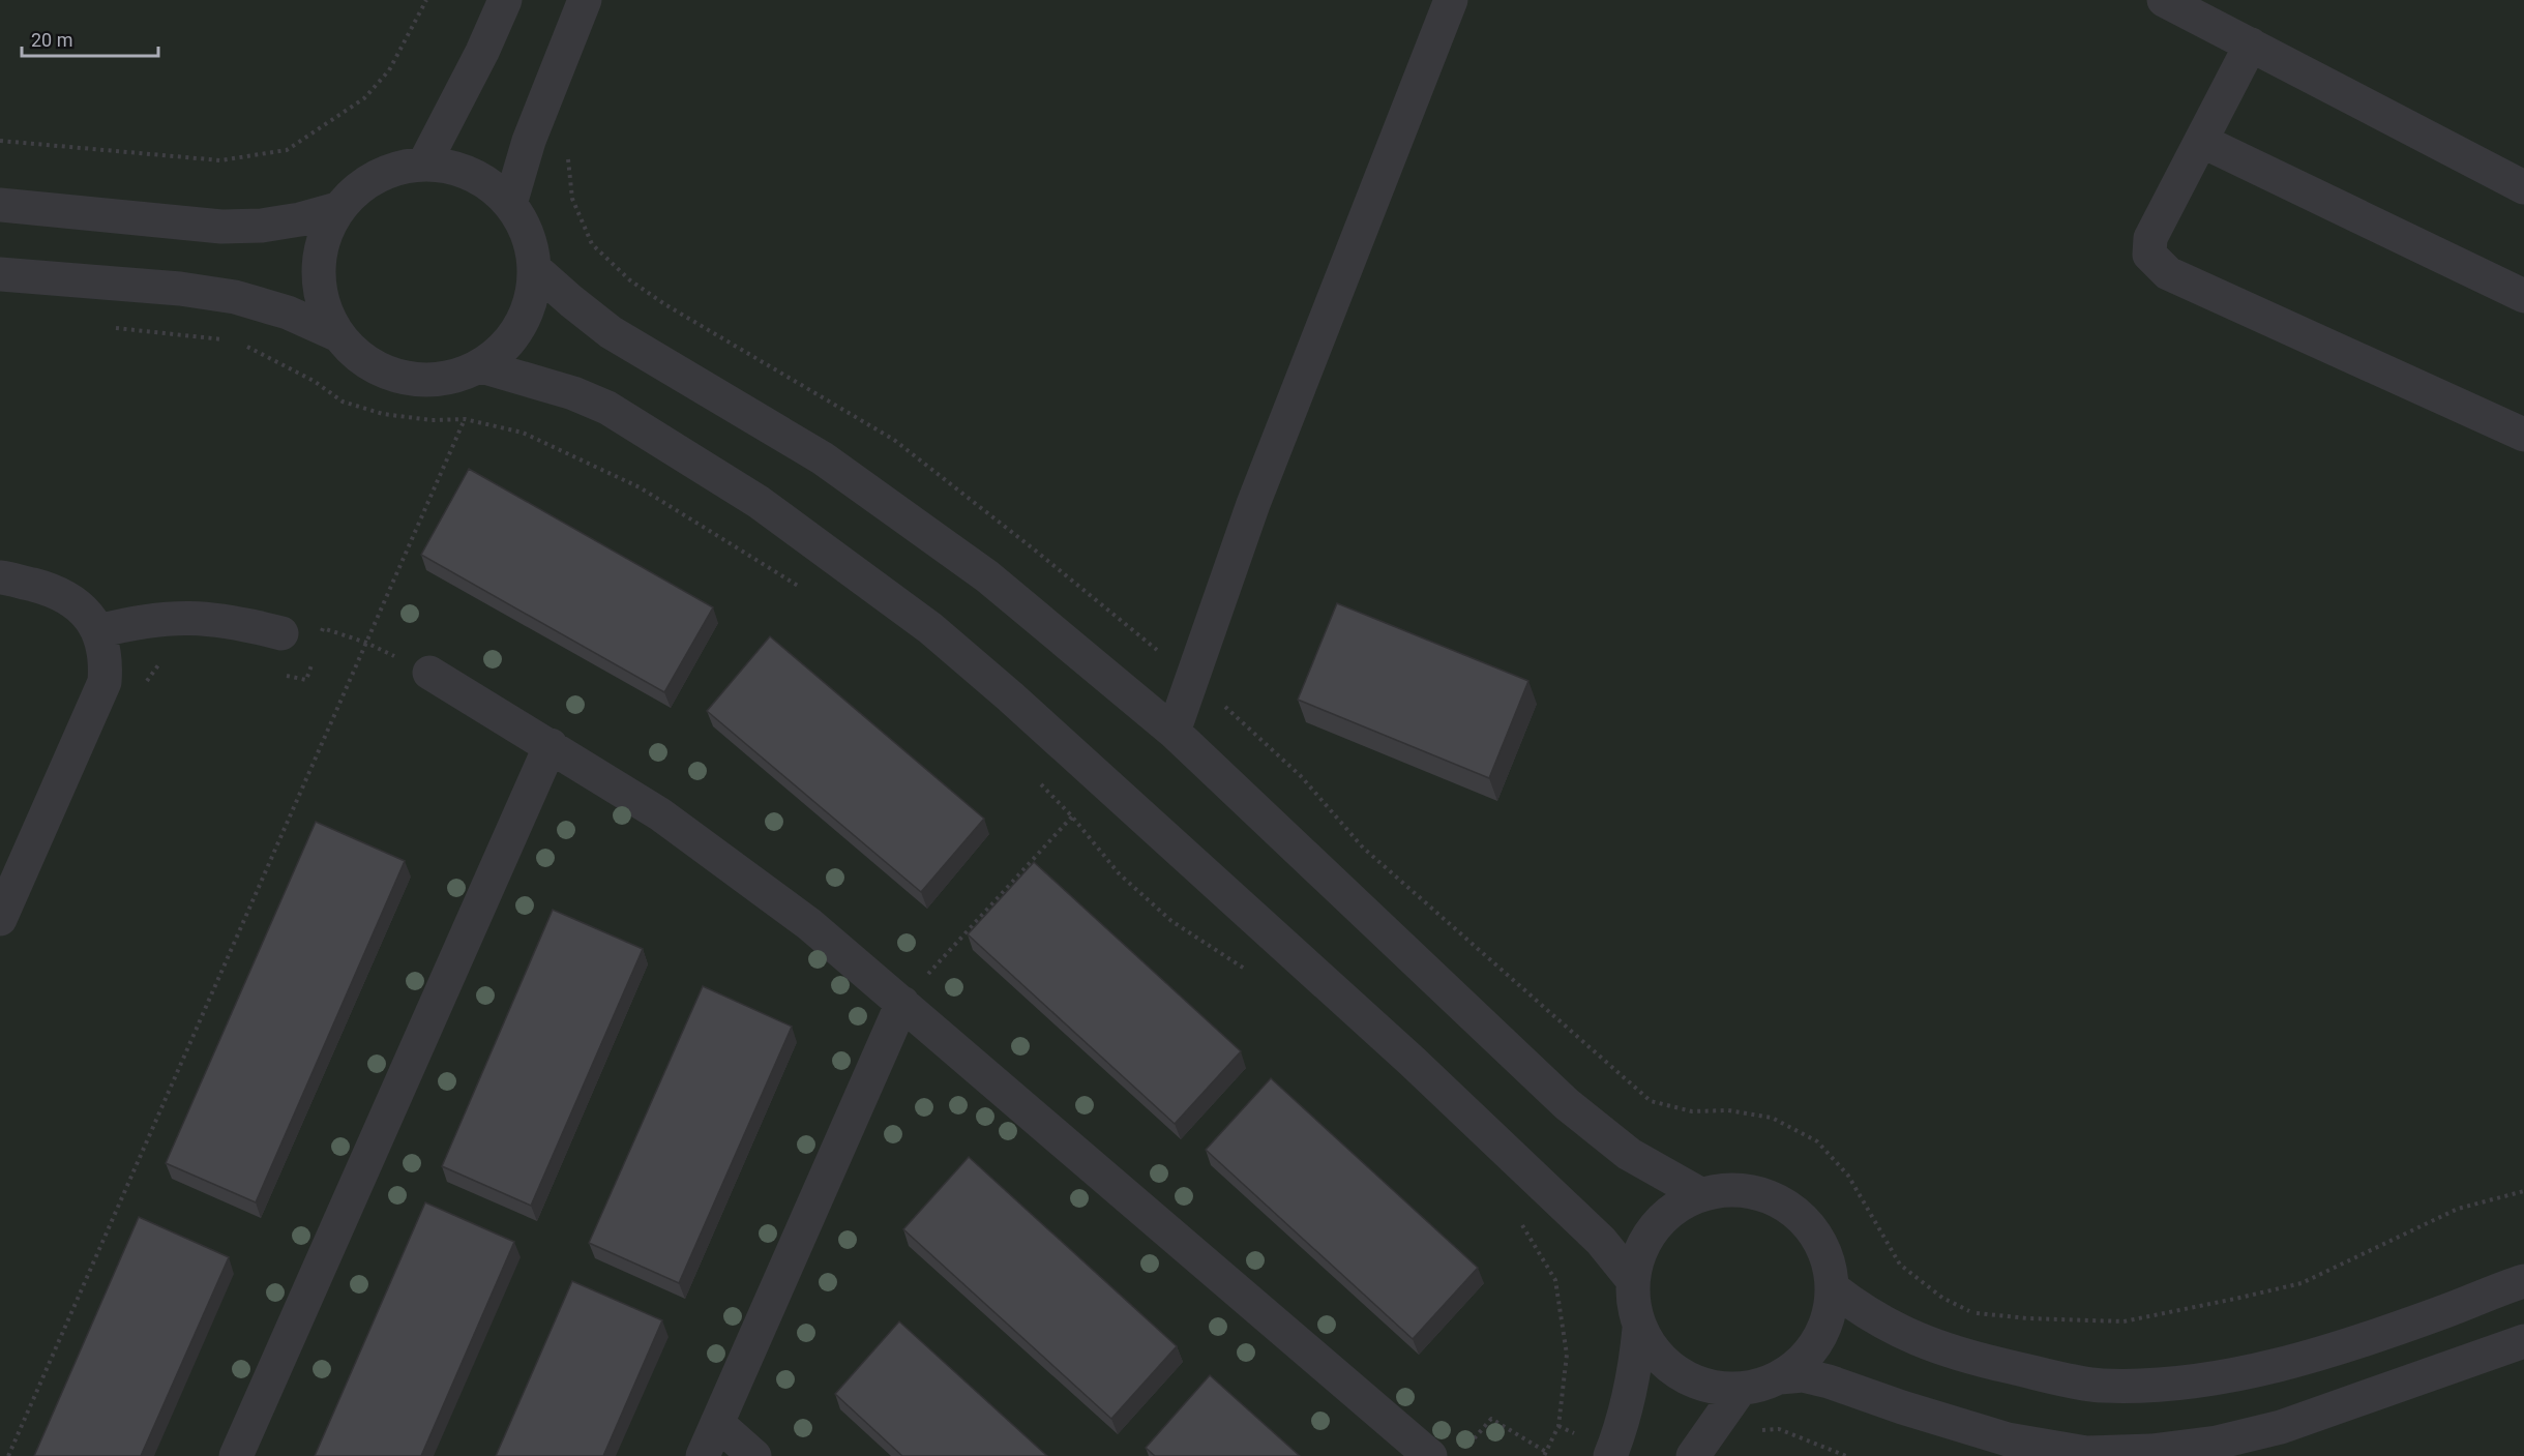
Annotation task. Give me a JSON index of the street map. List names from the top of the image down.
{
  "scale_bar": "20 m"
}
